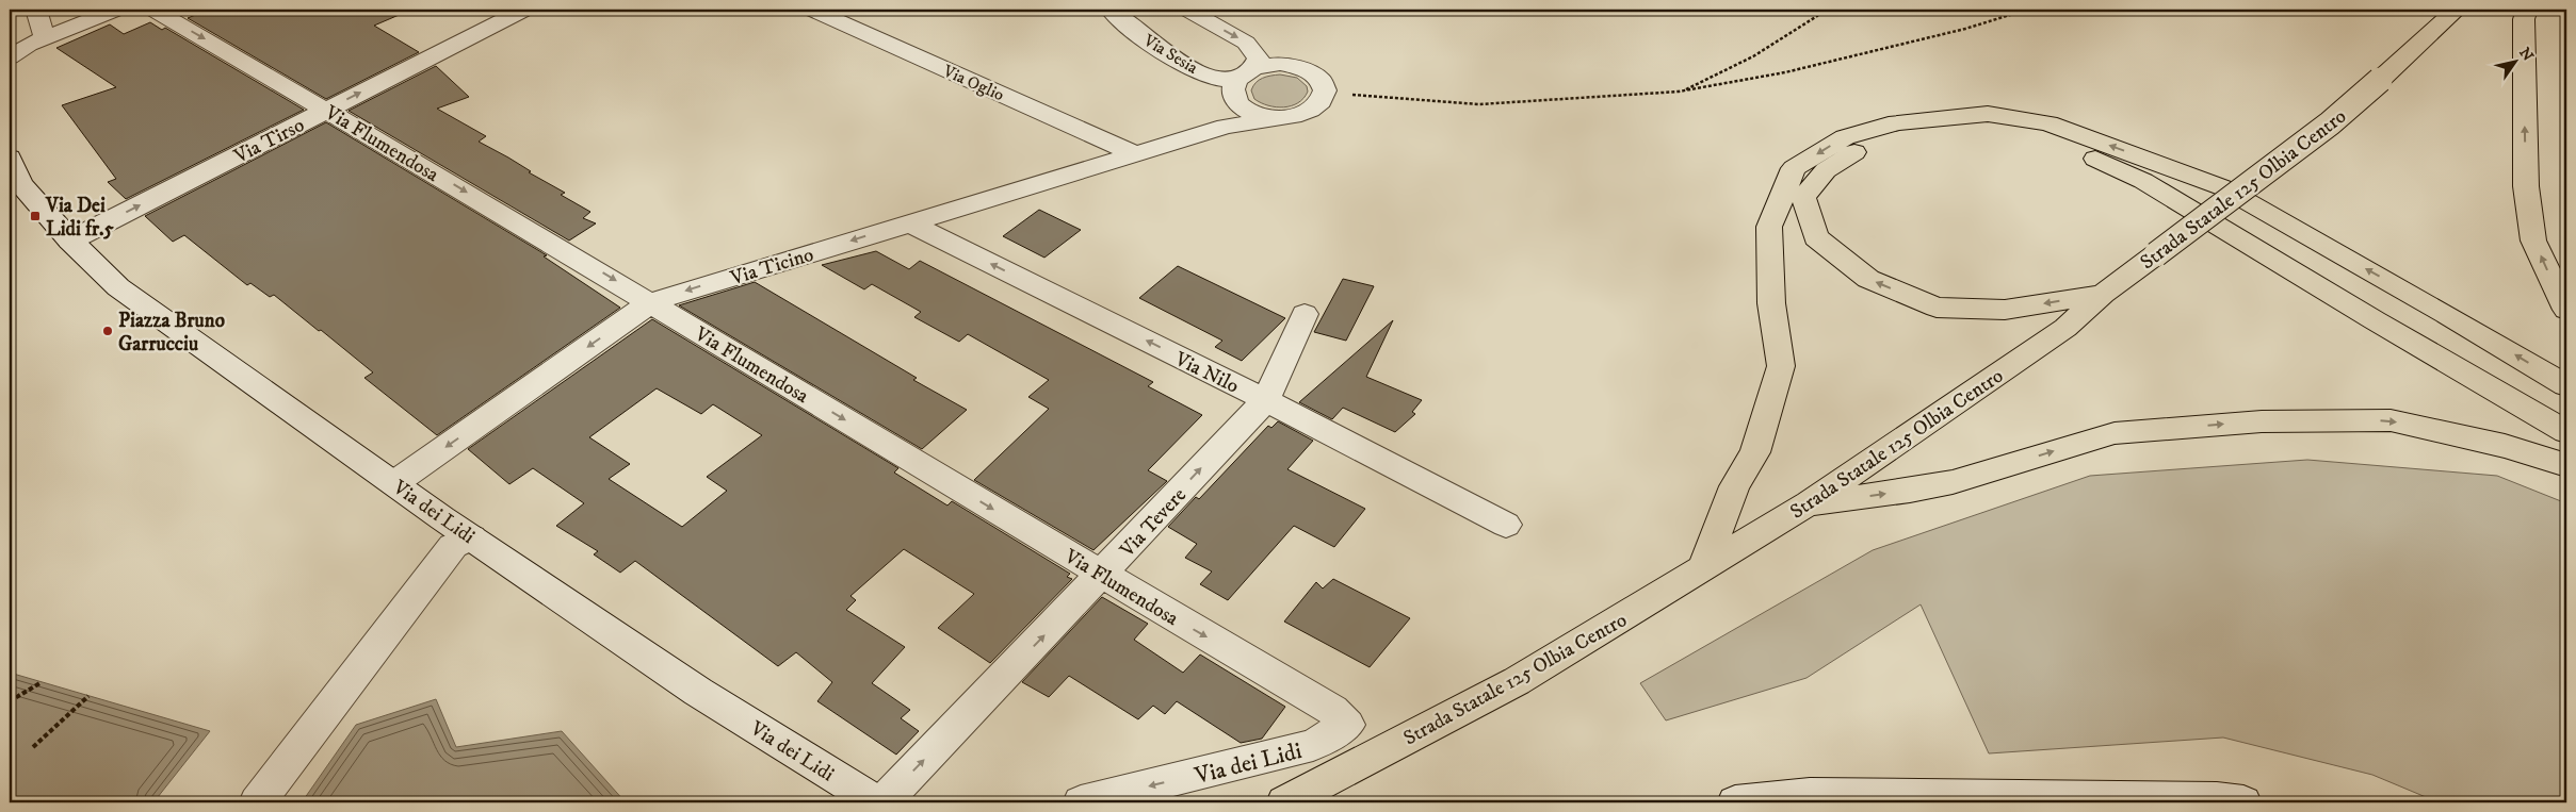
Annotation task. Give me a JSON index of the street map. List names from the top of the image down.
{
  "streets": {
    "main road": ["Strada Statale 125 Olbia Centro"],
    "street": [
      "Via Sesia",
      "Via Oglio",
      "Via Tirso",
      "Via Flumendosa",
      "Via Ticino",
      "Via Nilo",
      "Via dei Lidi",
      "Via Tevere"
    ]
  },
  "crossings": [
    ["Via Sesia", "Via Ticino"],
    ["Via Oglio", "Via Ticino"],
    ["Via Tirso", "Via Flumendosa"],
    ["Via Tirso", "Via dei Lidi"],
    ["Via Flumendosa", "Via Ticino"],
    ["Via Flumendosa", "Via dei Lidi"],
    ["Via Flumendosa", "Via Tevere"],
    ["Via Ticino", "Via Nilo"],
    ["Via Ticino", "Via dei Lidi"],
    ["Via Nilo", "Via Tevere"]
  ],
  "one_way": [
    "Via Tirso",
    "Via Flumendosa",
    "Via Ticino",
    "Via Nilo",
    "Via Tevere"
  ],
  "places": {
    "transit": ["Via Dei Lidi fr.5"],
    "other": ["Piazza Bruno Garrucciu"]
  },
  "north": "top right"
}
